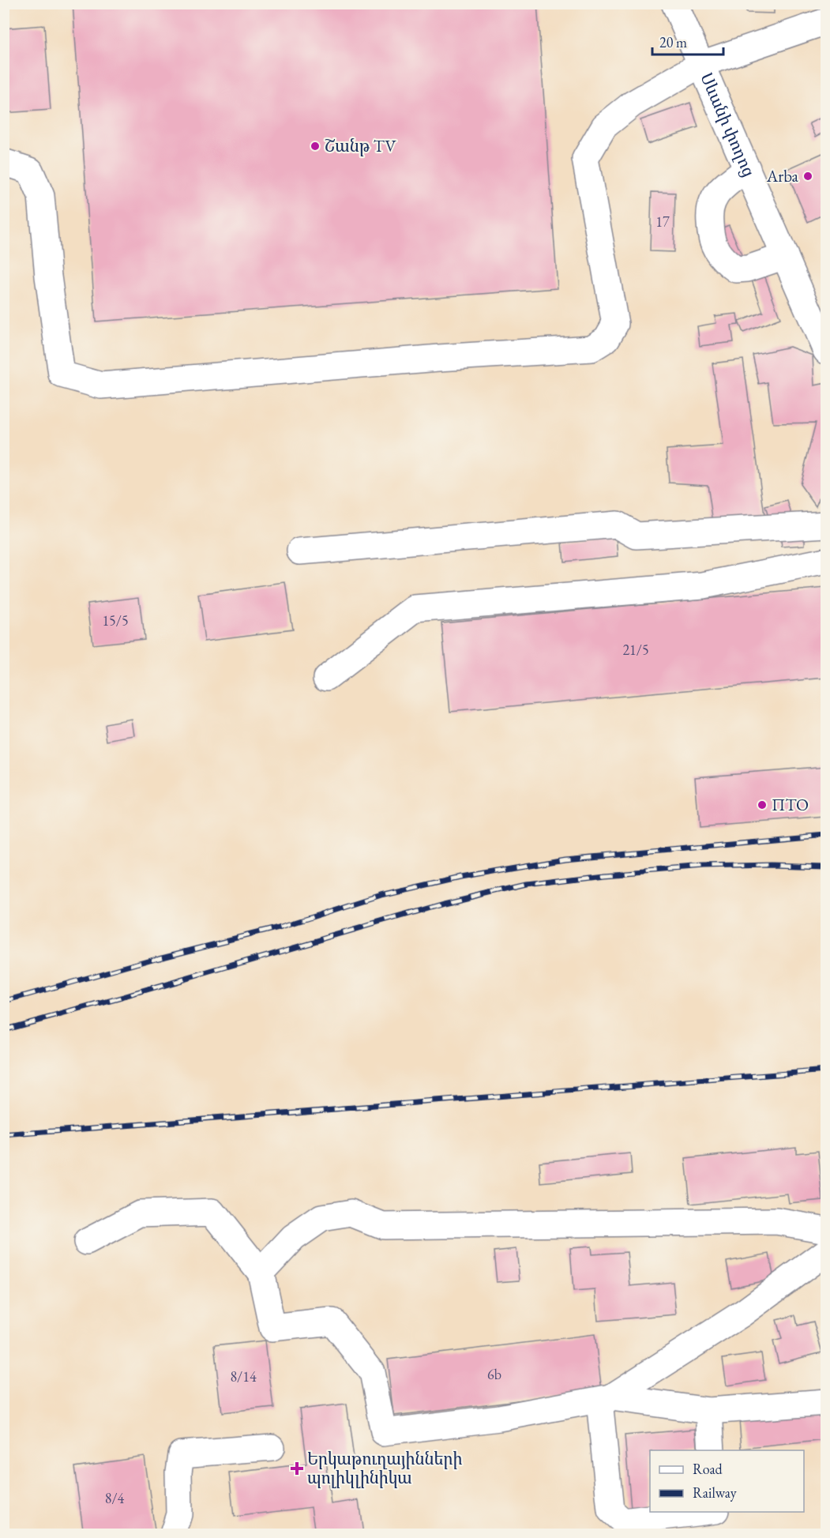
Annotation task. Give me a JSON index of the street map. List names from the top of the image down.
{
  "streets": {
    "street": ["Սևանի փողոց"]
  },
  "places": {
    "other": ["Շանթ TV", "Arba", "ПТО"],
    "health": ["Երկաթուղայինների պոլիկլինիկա"]
  },
  "house_numbers": [
    "17",
    "15/5",
    "21/5",
    "6b",
    "8/14",
    "8/4"
  ],
  "legend": ["Road", "Railway"],
  "scale_bar": "20 m"
}
